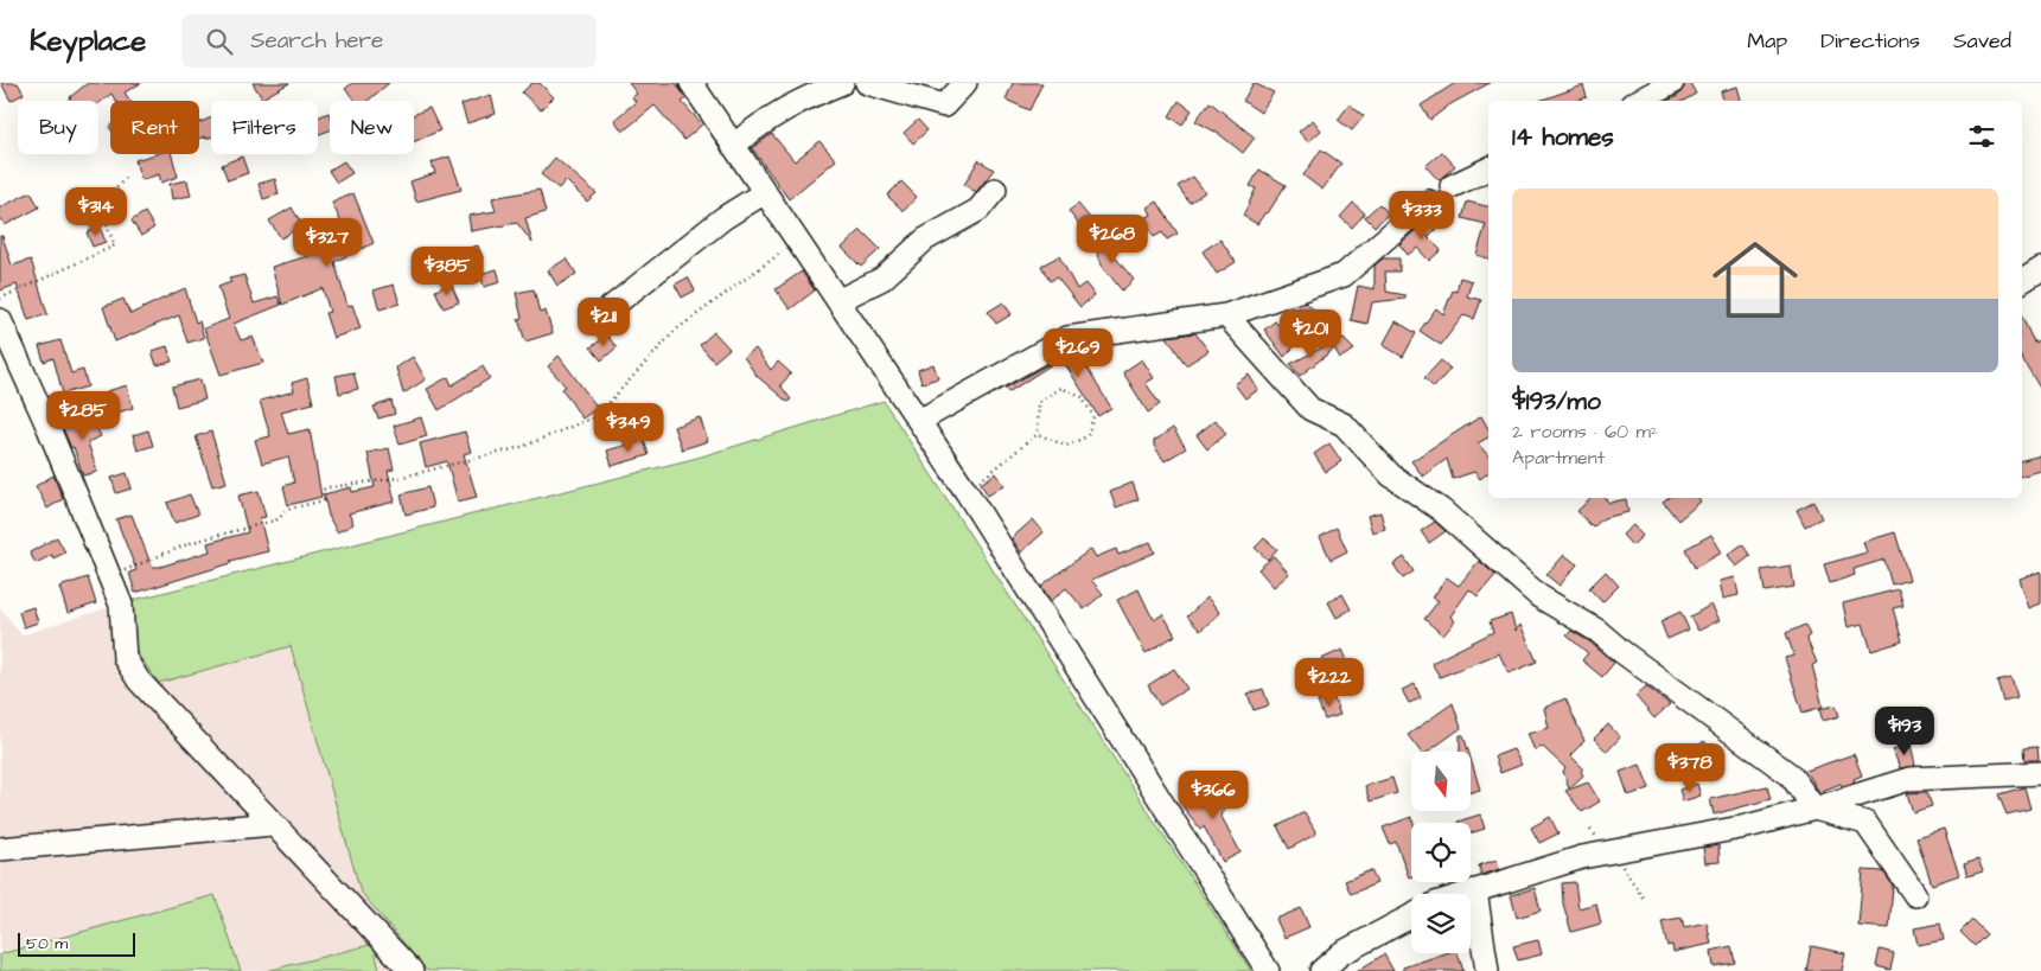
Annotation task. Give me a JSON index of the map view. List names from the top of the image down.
{
  "scale_bar": "50 m",
  "north": "bottom",
  "page": {
    "header": "Keyplace",
    "search": "Search here",
    "nav": ["Map", "Directions", "Saved"],
    "chip": [
      "Buy",
      "Rent",
      "Filters",
      "New"
    ],
    "heading": "14 homes",
    "list": [
      {
        "name": "$193/mo",
        "note": "2 rooms · 60 m² · Apartment"
      }
    ],
    "price": [
      "$314",
      "$333",
      "$268",
      "$327",
      "$385",
      "$211",
      "$201",
      "$269",
      "$285",
      "$349",
      "$222",
      "$193",
      "$378",
      "$366"
    ],
    "scale": "50 m"
  }
}
